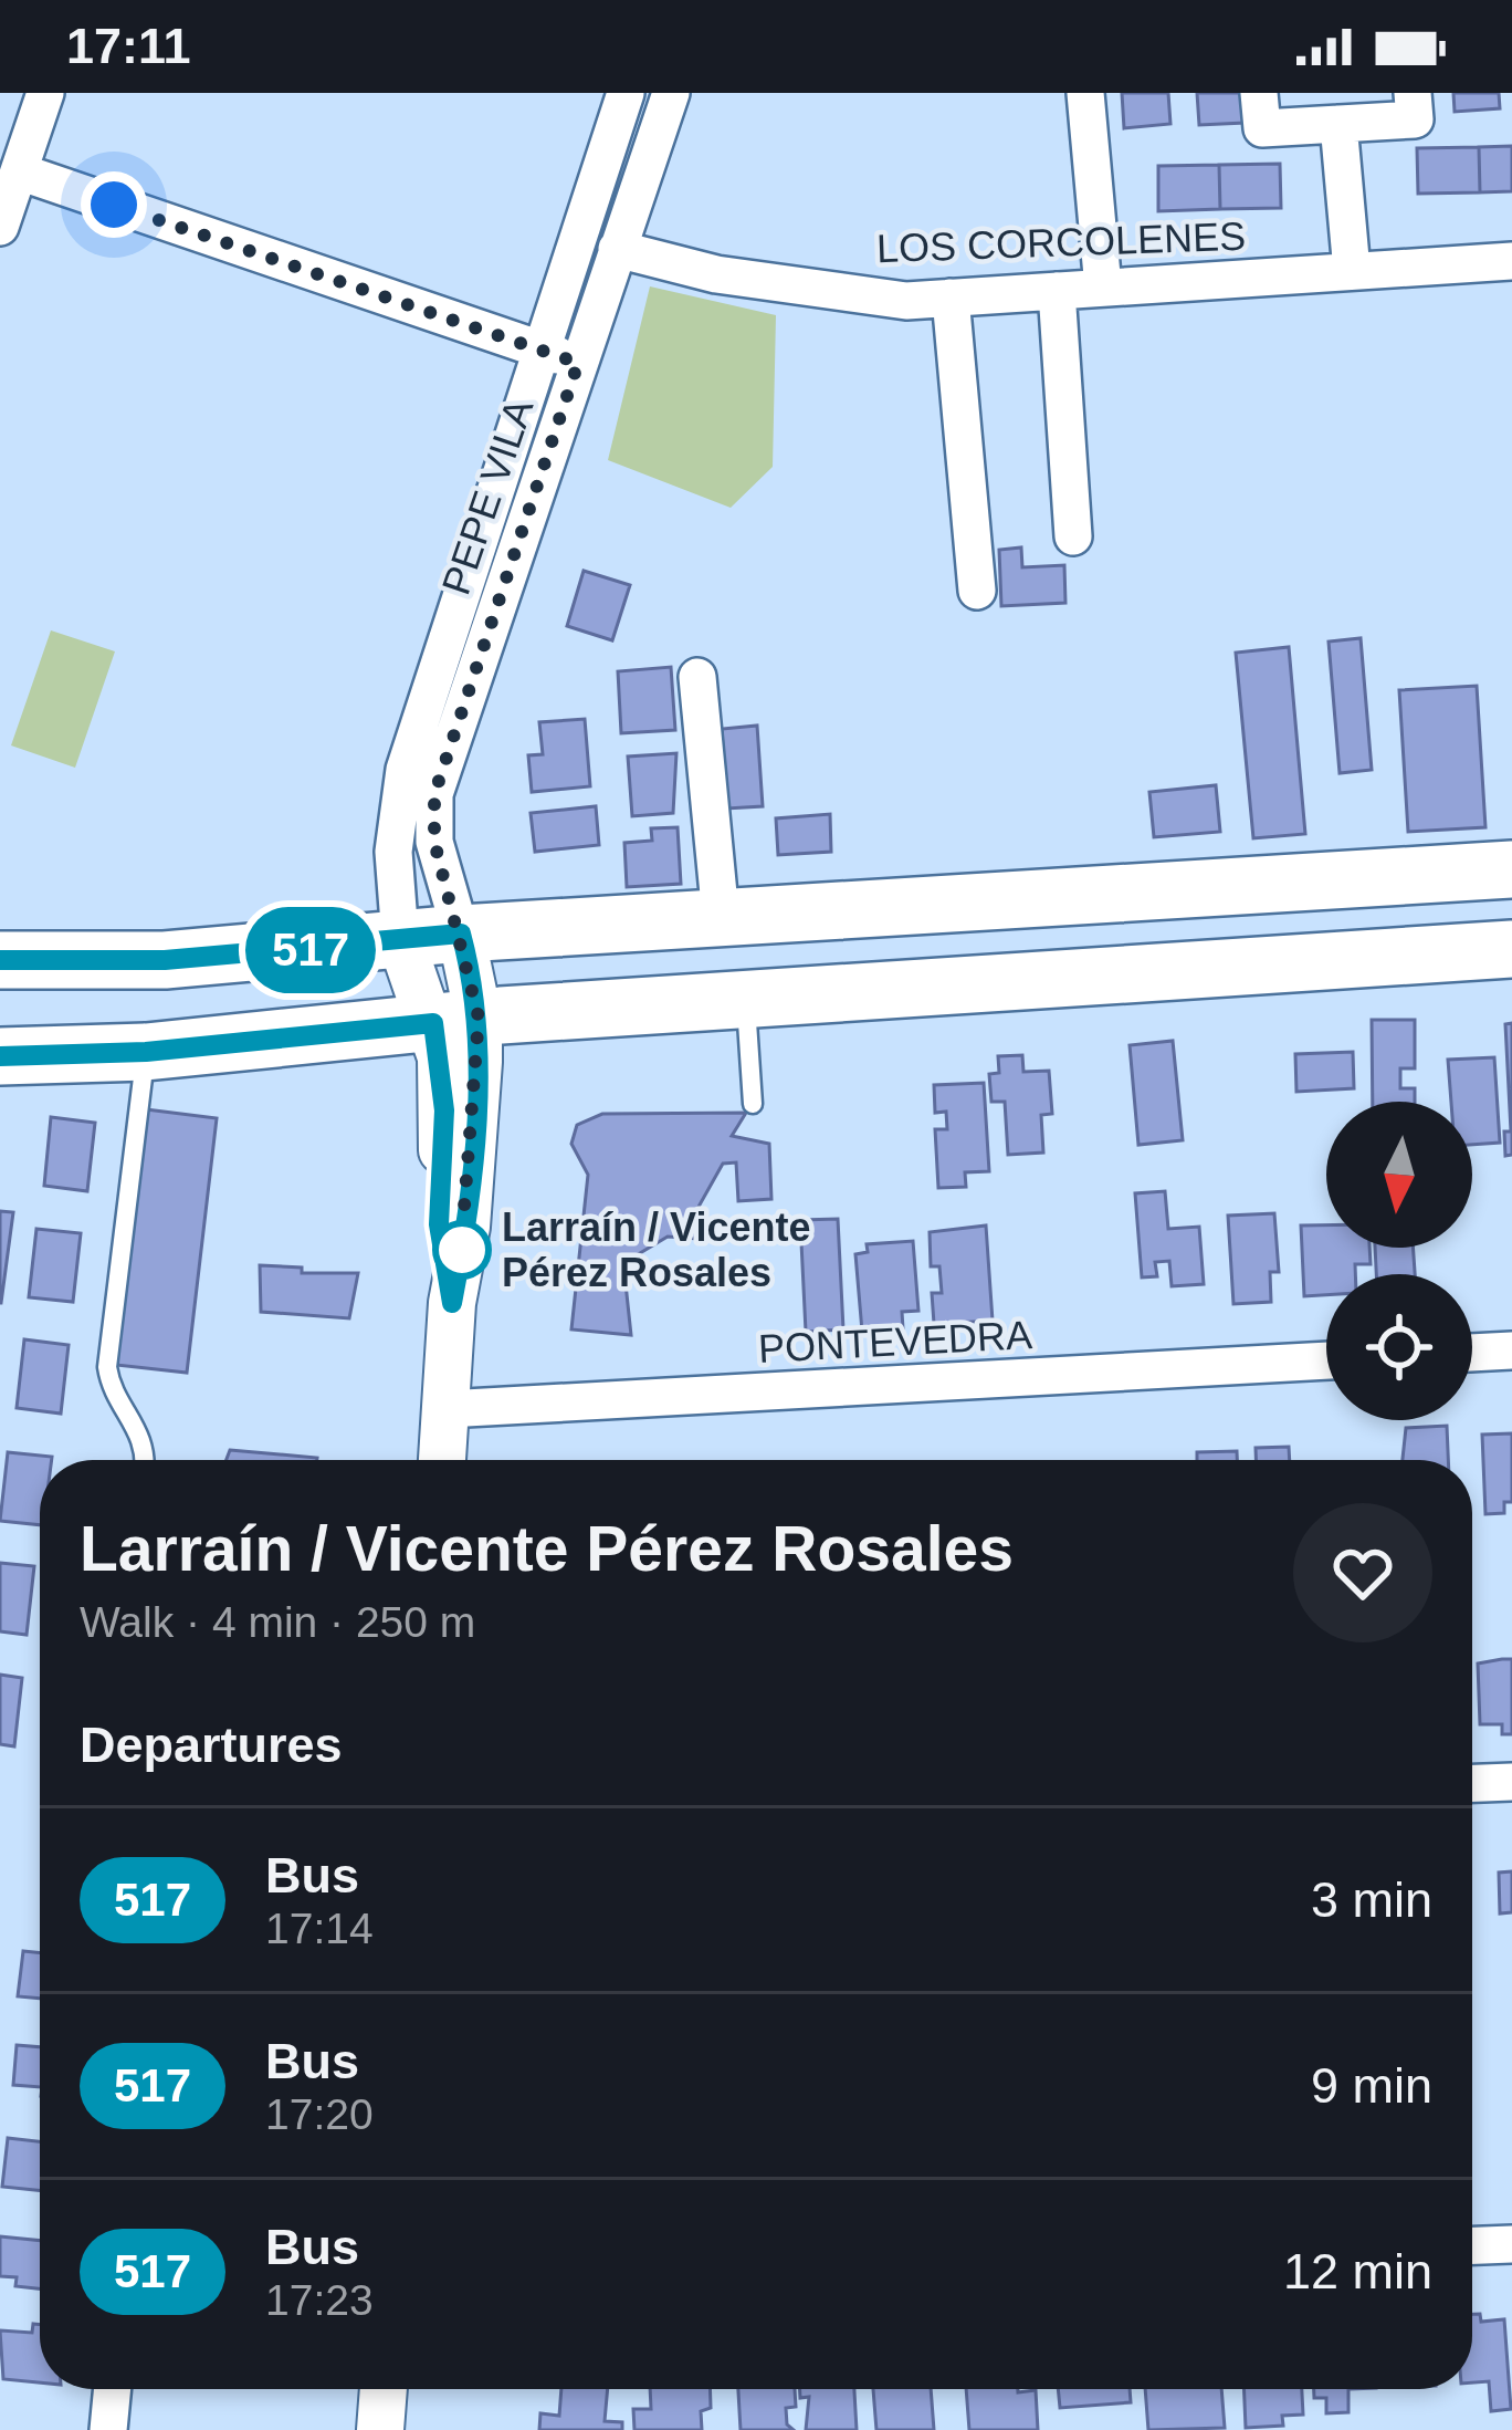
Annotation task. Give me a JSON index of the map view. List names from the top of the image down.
{
  "streets": {
    "street": ["LOS CORCOLENES", "PEPE VILA", "PONTEVEDRA"]
  },
  "crossings": [
    ["LOS CORCOLENES", "PEPE VILA"]
  ],
  "places": ["Larraín / Vicente Pérez Rosales"],
  "lines": ["bus line 517"],
  "north": "bottom",
  "page": {
    "status": "17:11",
    "on_map": "517",
    "heading": [
      ["Larraín / Vicente Pérez Rosales", "Walk · 4 min · 250 m"],
      "Departures"
    ],
    "list": [
      {
        "mark": "517",
        "name": "Bus",
        "note": "17:14",
        "value": "3 min"
      },
      {
        "mark": "517",
        "name": "Bus",
        "note": "17:20",
        "value": "9 min"
      },
      {
        "mark": "517",
        "name": "Bus",
        "note": "17:23",
        "value": "12 min"
      }
    ]
  }
}
